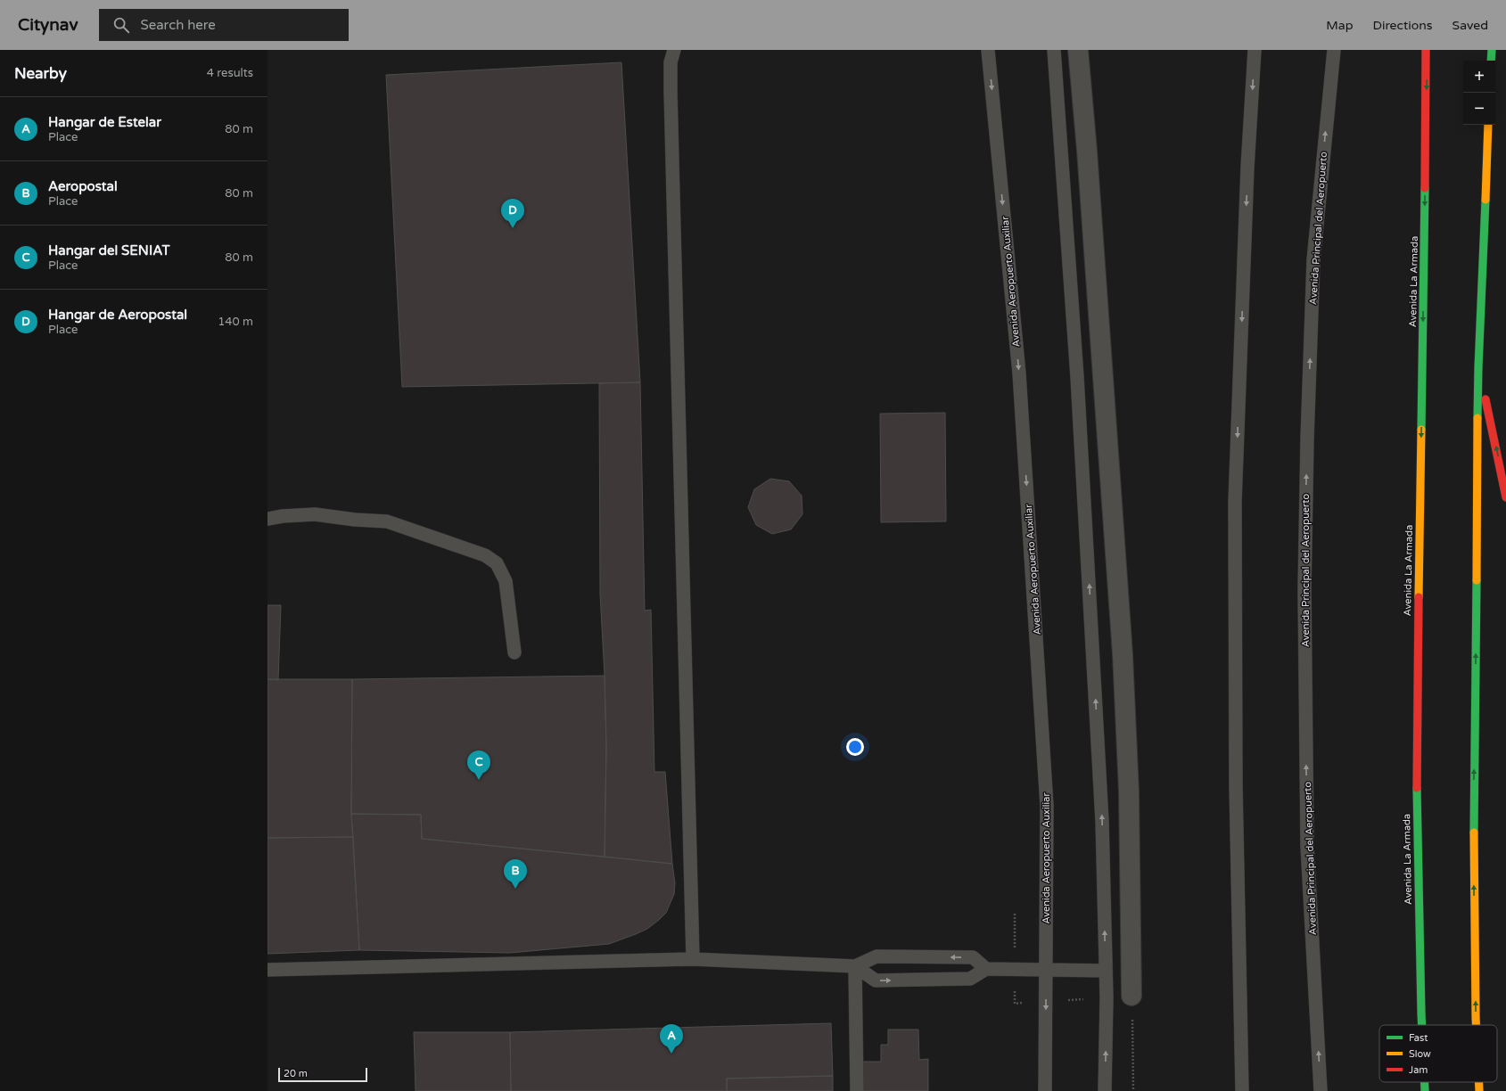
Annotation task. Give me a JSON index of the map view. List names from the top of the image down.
{
  "streets": {
    "main road": ["Avenida La Armada"],
    "lane": ["Avenida Principal del Aeropuerto", "Avenida Aeropuerto Auxiliar"]
  },
  "legend": ["Fast", "Slow", "Jam"],
  "scale_bar": "20 m",
  "page": {
    "header": "Citynav",
    "search": "Search here",
    "nav": ["Map", "Directions", "Saved"],
    "heading": ["Nearby", "4 results"],
    "map_buttons": ["+", "−"],
    "list": [
      {
        "mark": "A",
        "name": "Hangar de Estelar",
        "note": "Place",
        "value": "80 m"
      },
      {
        "mark": "B",
        "name": "Aeropostal",
        "note": "Place",
        "value": "80 m"
      },
      {
        "mark": "C",
        "name": "Hangar del SENIAT",
        "note": "Place",
        "value": "80 m"
      },
      {
        "mark": "D",
        "name": "Hangar de Aeropostal",
        "note": "Place",
        "value": "140 m"
      }
    ],
    "pins": [
      "D",
      "C",
      "B",
      "A"
    ],
    "scale": "20 m"
  }
}
